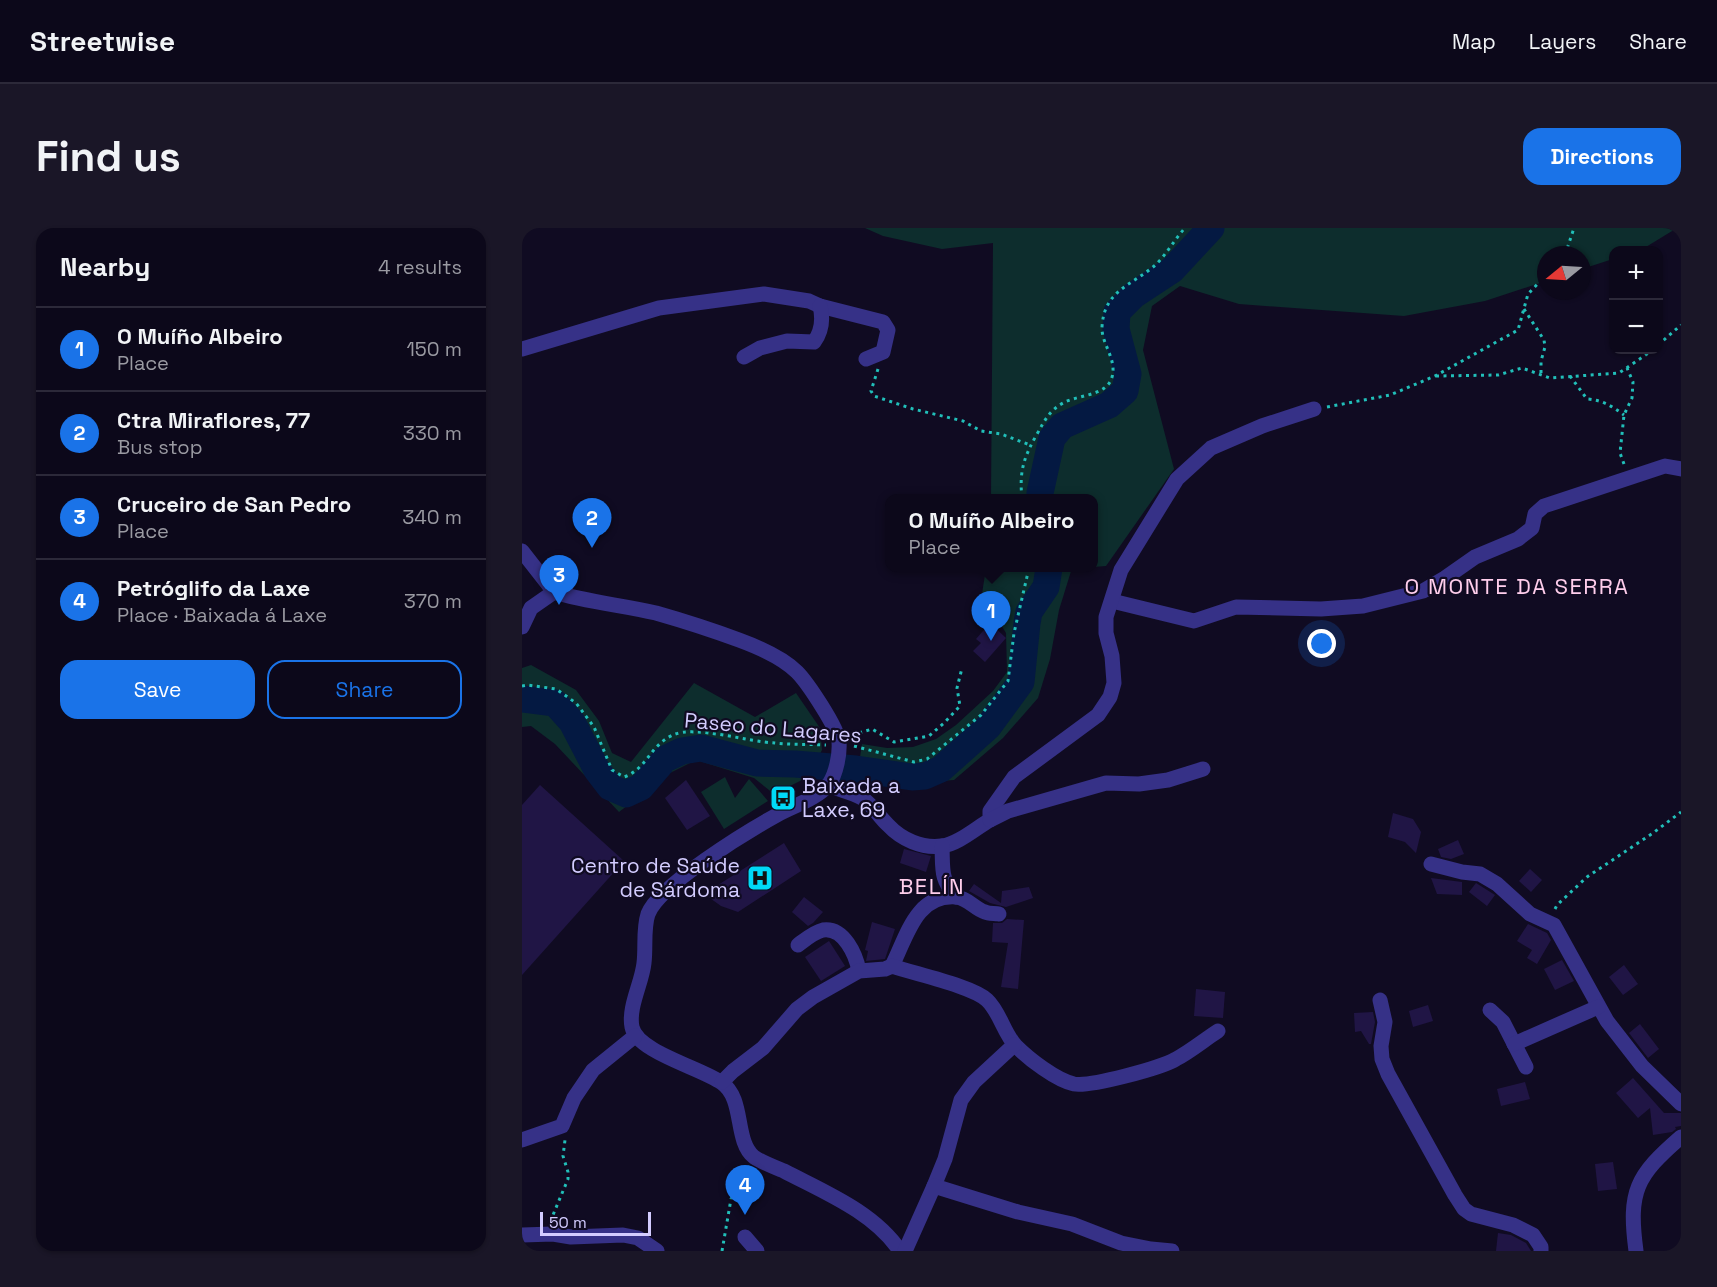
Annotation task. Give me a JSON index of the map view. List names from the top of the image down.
{
  "streets": {
    "path": ["Paseo do Lagares"]
  },
  "districts": ["O MONTE DA SERRA", "BELÍN"],
  "places": {
    "bus stop": ["Baixada a Laxe, 69"],
    "hospital": ["Centro de Saúde de Sárdoma"]
  },
  "scale_bar": "50 m",
  "north": "left",
  "page": {
    "header": "Streetwise",
    "nav": ["Map", "Layers", "Share"],
    "buttons": [
      "Directions",
      ["Save", "Share"]
    ],
    "title": "Find us",
    "heading": ["Nearby", "4 results"],
    "map_buttons": ["+", "−"],
    "list": [
      {
        "mark": "1",
        "name": "O Muíño Albeiro",
        "note": "Place",
        "value": "150 m"
      },
      {
        "mark": "2",
        "name": "Ctra Miraflores, 77",
        "note": "Bus stop",
        "value": "330 m"
      },
      {
        "mark": "3",
        "name": "Cruceiro de San Pedro",
        "note": "Place",
        "value": "340 m"
      },
      {
        "mark": "4",
        "name": "Petróglifo da Laxe",
        "note": "Place · Baixada á Laxe",
        "value": "370 m"
      }
    ],
    "popup": ["O Muíño Albeiro", "Place"],
    "pins": [
      "2",
      "3",
      "1",
      "4"
    ],
    "scale": "50 m"
  }
}
